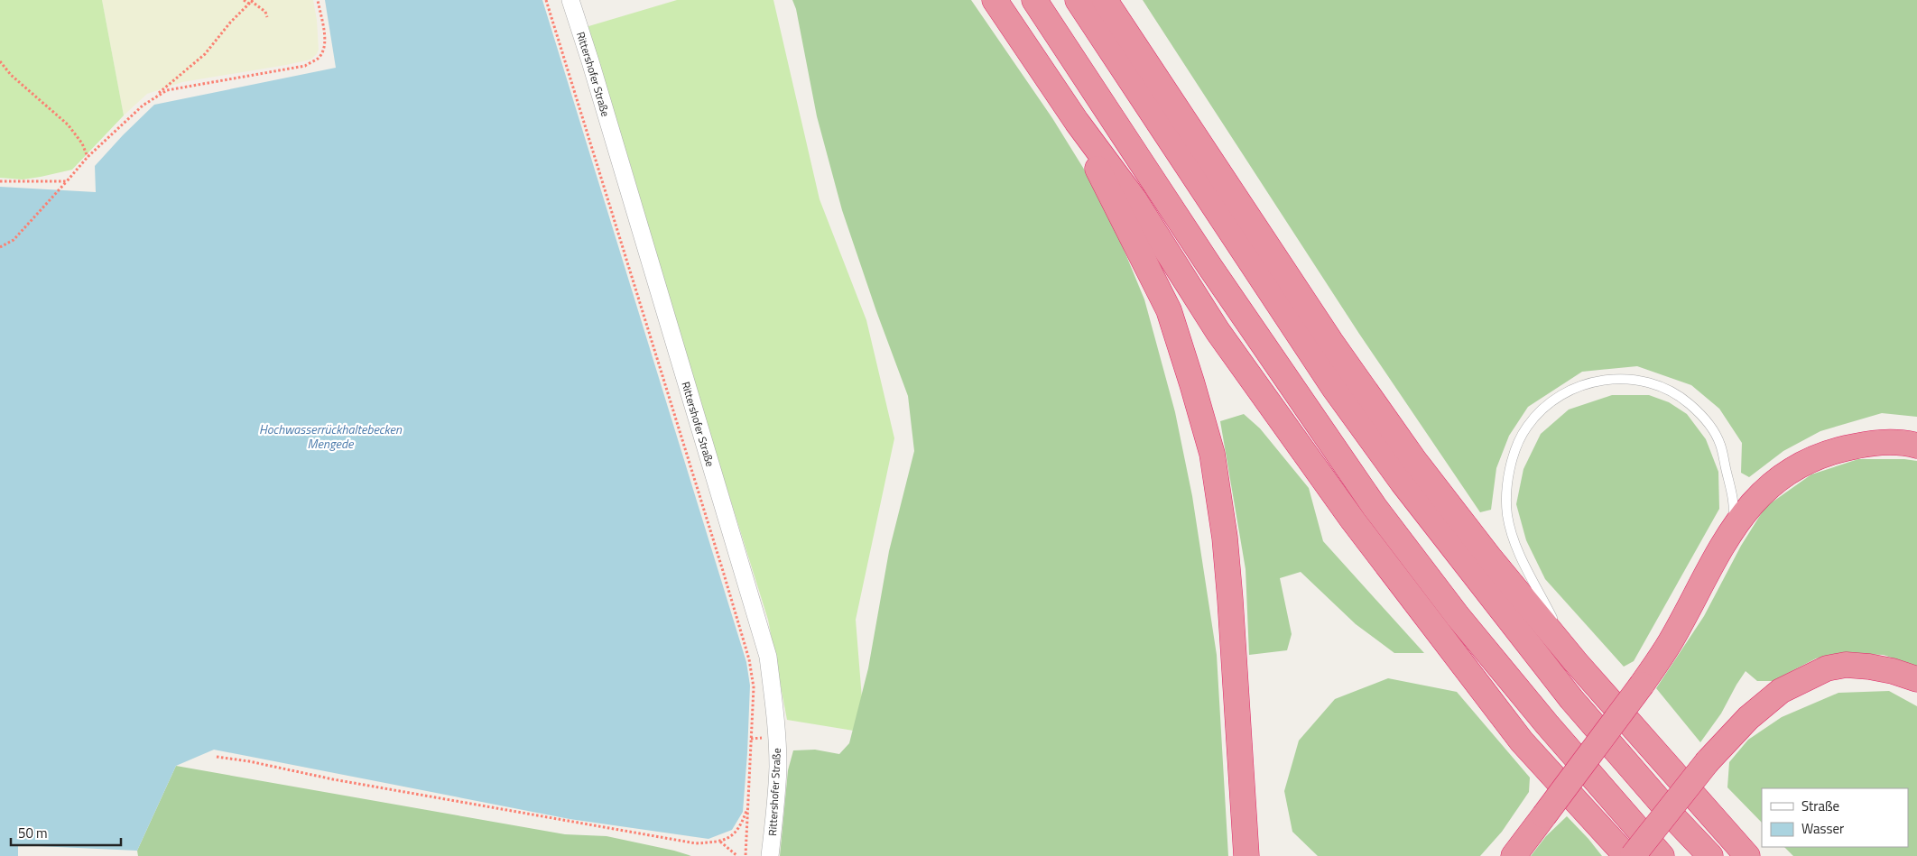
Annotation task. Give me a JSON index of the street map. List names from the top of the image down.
{
  "streets": {
    "street": ["Rittershofer Straße"]
  },
  "water": ["Hochwasserrückhaltebecken Mengede"],
  "legend": ["Straße", "Wasser"],
  "scale_bar": "50 m"
}
